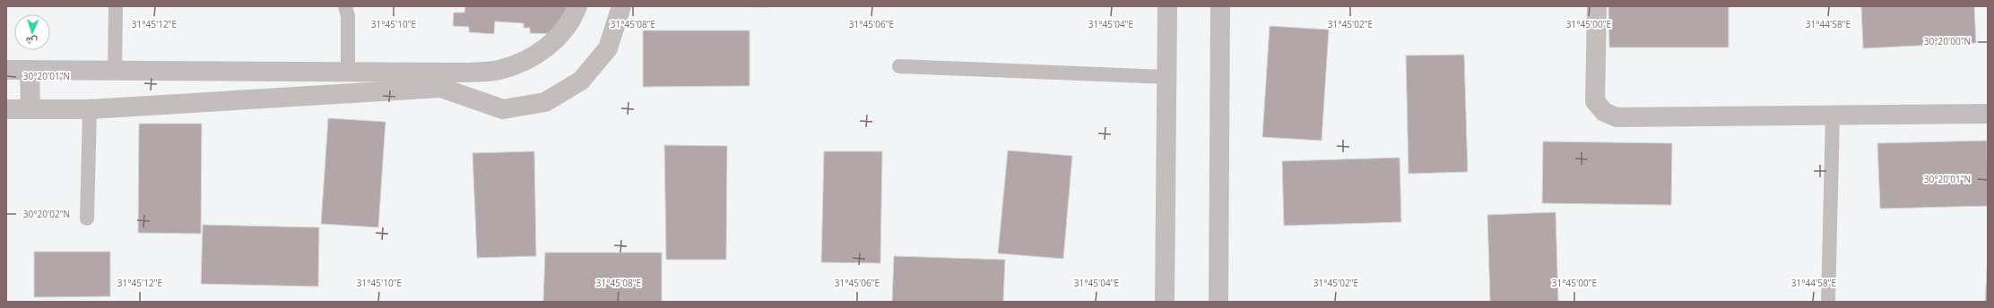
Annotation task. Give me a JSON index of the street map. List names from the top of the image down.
{
  "north": "bottom",
  "coordinates": [
    "31°45'12\"E",
    "31°45'10\"E",
    "31°45'08\"E",
    "31°45'06\"E",
    "31°45'04\"E",
    "31°45'02\"E",
    "31°45'00\"E",
    "31°44'58\"E",
    "30°20'00\"N",
    "30°20'01\"N",
    "30°20'02\"N"
  ]
}
